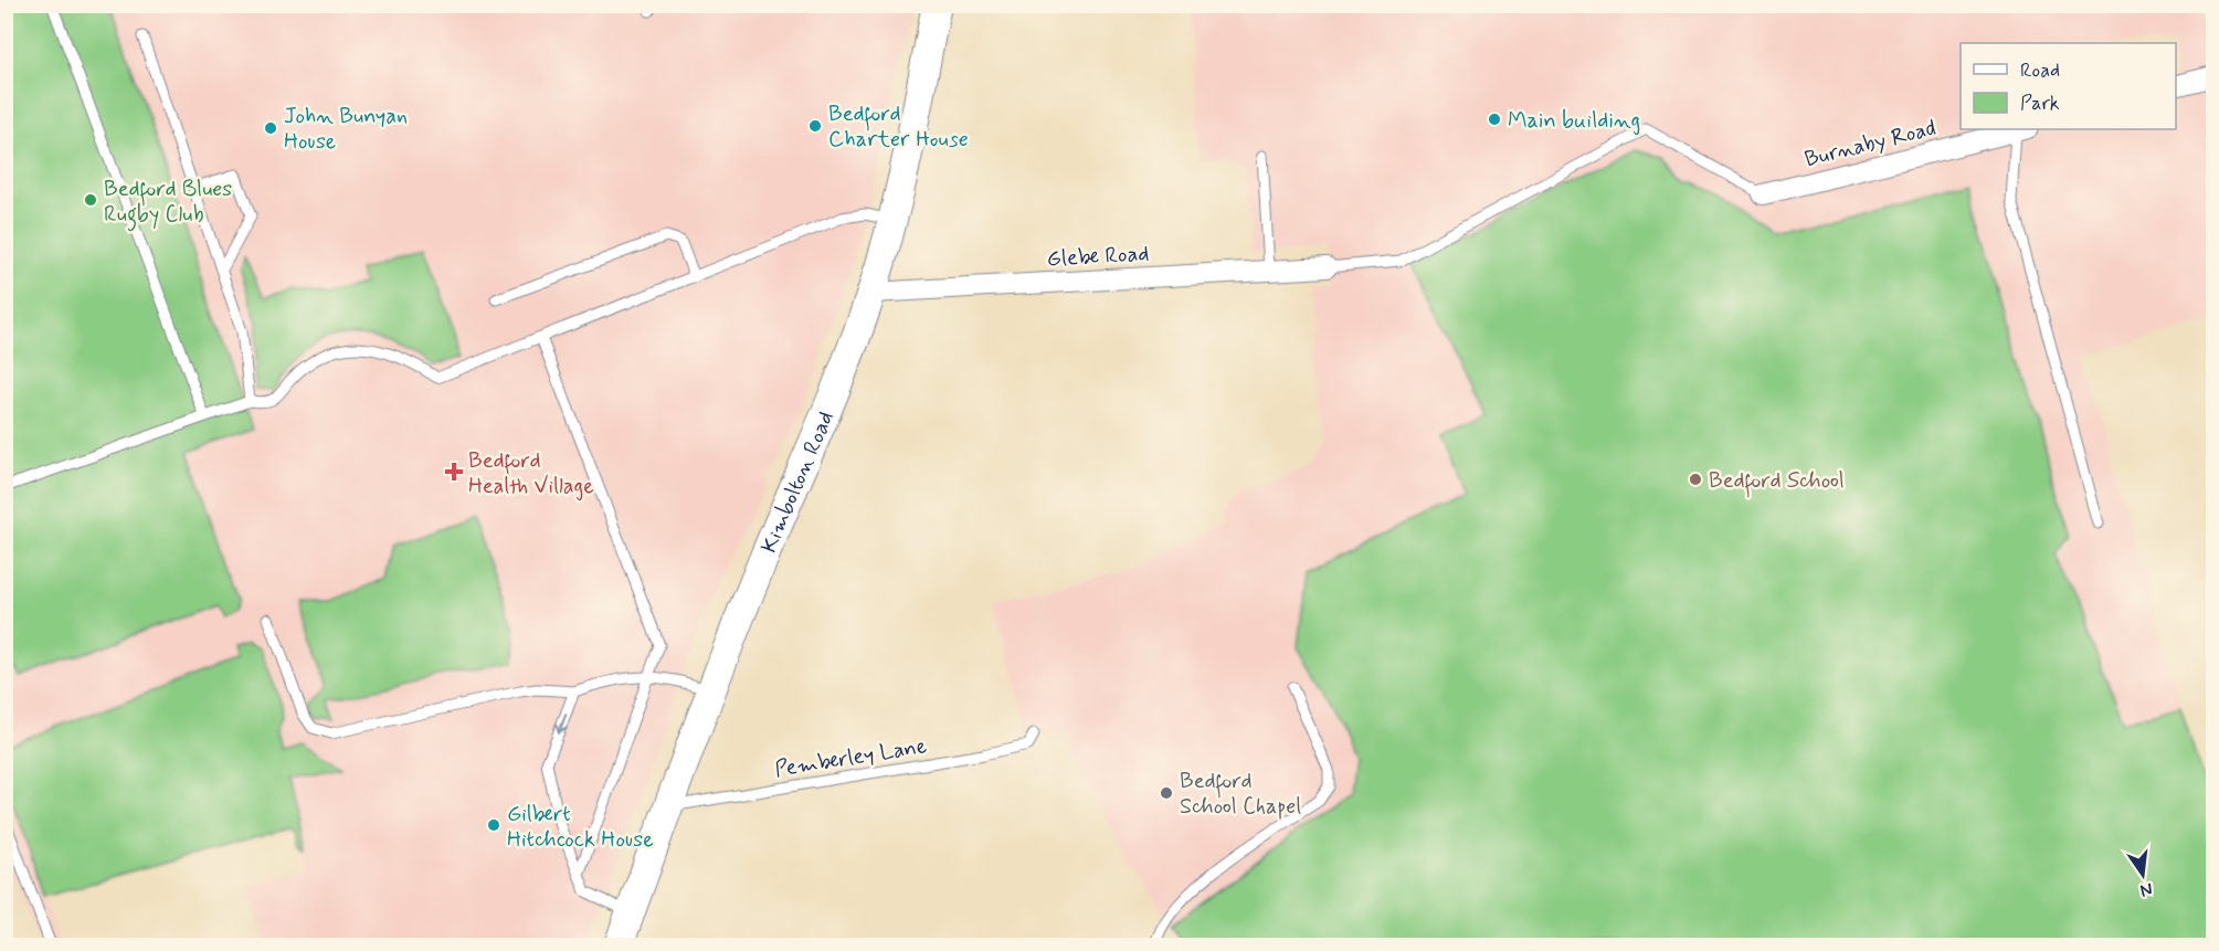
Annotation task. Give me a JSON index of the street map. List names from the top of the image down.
{
  "streets": {
    "main road": ["Kimbolton Road"],
    "street": ["Burnaby Road", "Glebe Road"],
    "lane": ["Pemberley Lane"]
  },
  "crossings": [
    ["Glebe Road", "Kimbolton Road"],
    ["Kimbolton Road", "Pemberley Lane"]
  ],
  "places": {
    "other": [
      "Main building",
      "Bedford Charter House",
      "John Bunyan House",
      "Bedford Blues Rugby Club",
      "Bedford School",
      "Bedford School Chapel",
      "Gilbert Hitchcock House"
    ],
    "health": ["Bedford Health Village"]
  },
  "legend": ["Road", "Park"],
  "north": "bottom"
}
